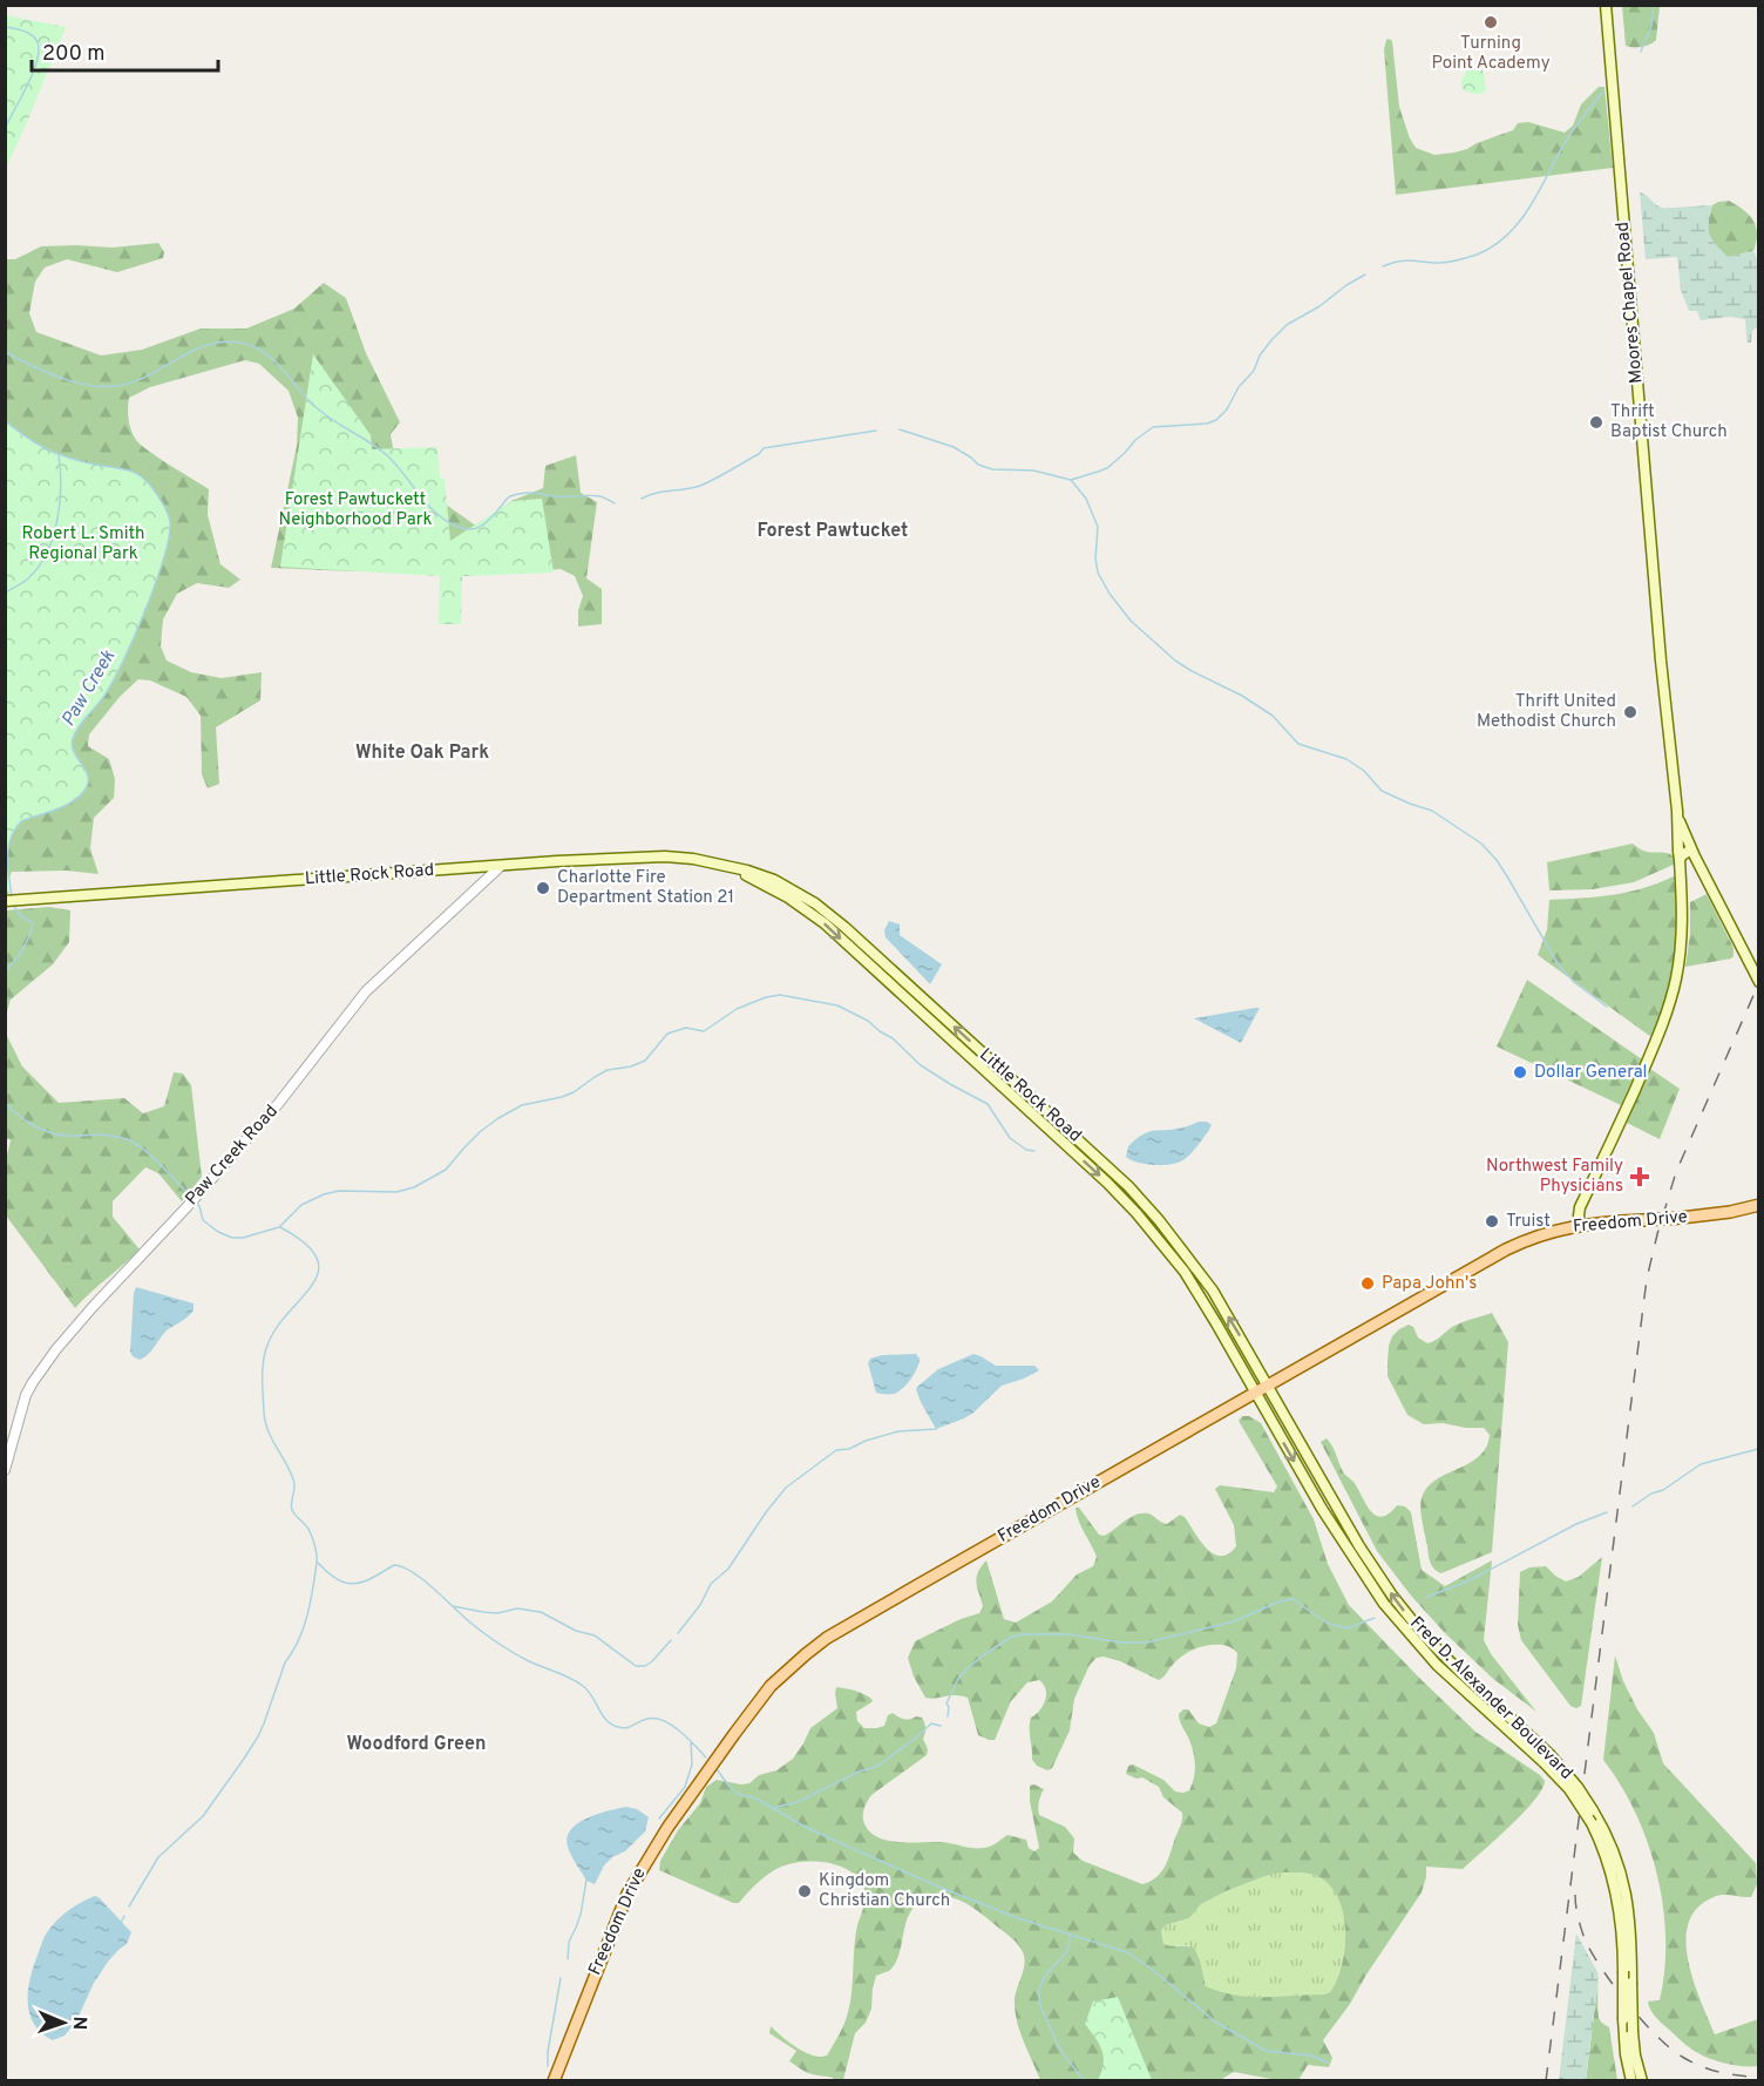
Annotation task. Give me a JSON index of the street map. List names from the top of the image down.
{
  "streets": {
    "main road": [
      "Moores Chapel Road",
      "Little Rock Road",
      "Freedom Drive",
      "Fred D. Alexander Boulevard"
    ],
    "street": ["Paw Creek Road"]
  },
  "crossings": [
    ["Little Rock Road", "Paw Creek Road"],
    ["Little Rock Road", "Freedom Drive"],
    ["Little Rock Road", "Fred D. Alexander Boulevard"],
    ["Freedom Drive", "Fred D. Alexander Boulevard"]
  ],
  "districts": ["Forest Pawtucket", "White Oak Park", "Woodford Green"],
  "water": ["Paw Creek"],
  "parks": ["Forest Pawtuckett Neighborhood Park", "Robert L. Smith Regional Park"],
  "places": {
    "other": [
      "Turning Point Academy",
      "Thrift Baptist Church",
      "Thrift United Methodist Church",
      "Charlotte Fire Department Station 21",
      "Dollar General",
      "Truist",
      "Papa John's",
      "Kingdom Christian Church"
    ],
    "health": ["Northwest Family Physicians"]
  },
  "scale_bar": "200 m",
  "north": "right"
}
